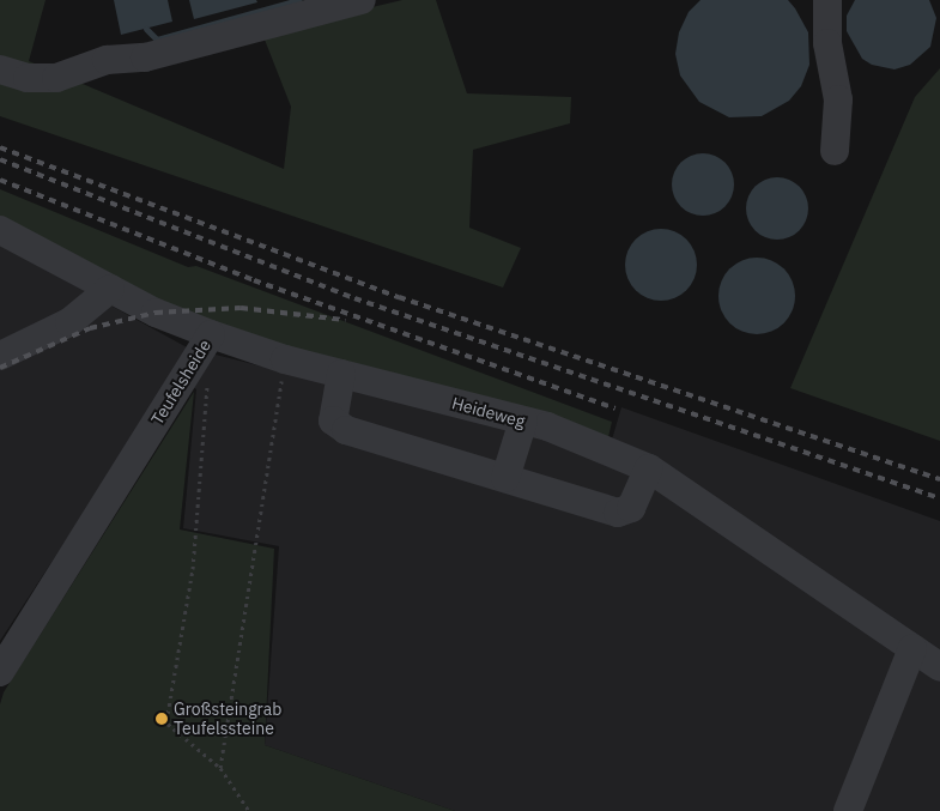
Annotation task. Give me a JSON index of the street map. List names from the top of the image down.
{
  "streets": {
    "street": ["Teufelsheide", "Heideweg"]
  },
  "crossings": [
    ["Teufelsheide", "Heideweg"]
  ],
  "places": ["Großsteingrab Teufelssteine"]
}
